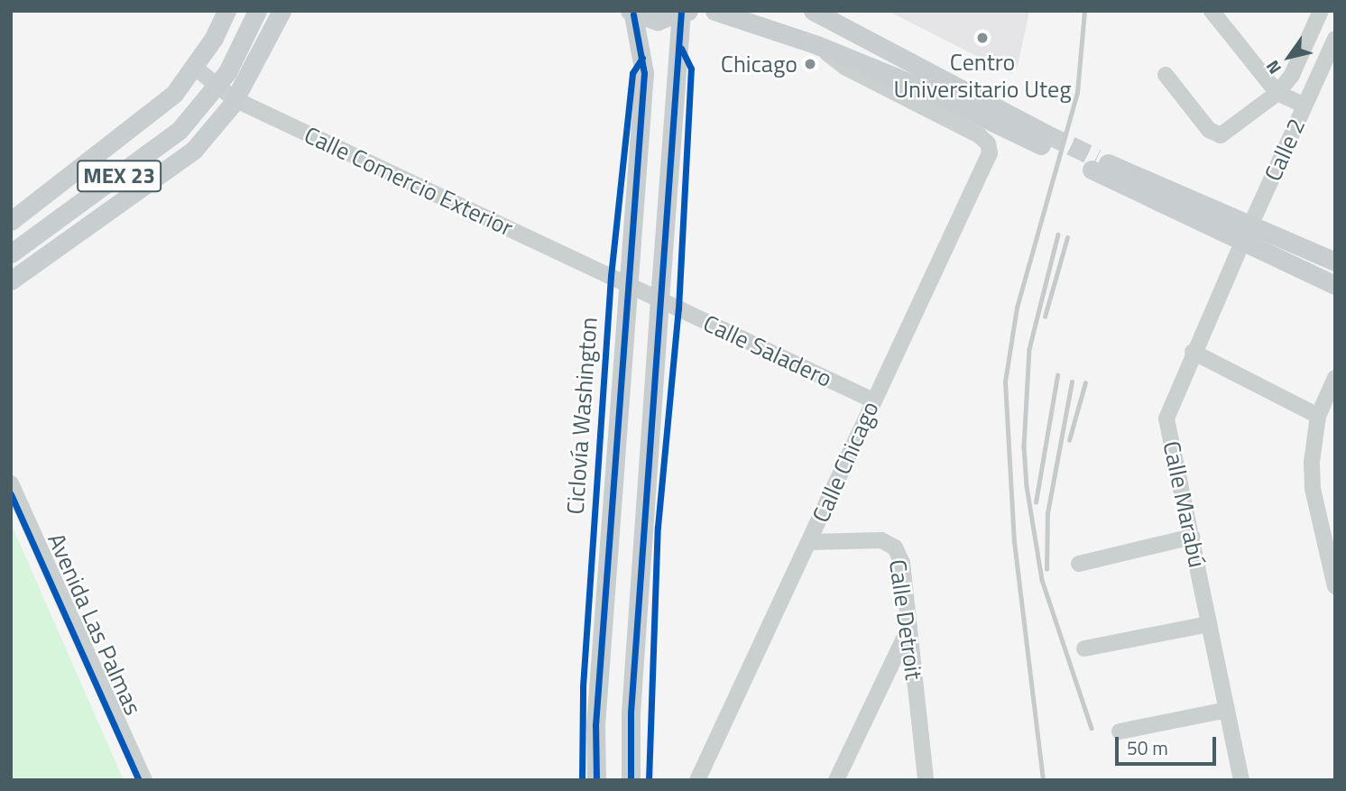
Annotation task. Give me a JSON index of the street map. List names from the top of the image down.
{
  "streets": {
    "main road": ["MEX 23"],
    "street": [
      "Calle 2",
      "Calle Comercio Exterior",
      "Calle Saladero",
      "Calle Chicago",
      "Calle Marabú",
      "Calle Detroit",
      "Avenida Las Palmas"
    ],
    "cycle path": ["Ciclovía Washington"]
  },
  "crossings": [
    ["Calle 2", "Calle Marabú"],
    ["MEX 23", "Calle Comercio Exterior"],
    ["Calle Comercio Exterior", "Calle Saladero"],
    ["Calle Saladero", "Calle Chicago"],
    ["Calle Chicago", "Calle Detroit"]
  ],
  "places": ["Centro Universitario Uteg", "Chicago"],
  "scale_bar": "50 m",
  "north": "bottom left"
}
